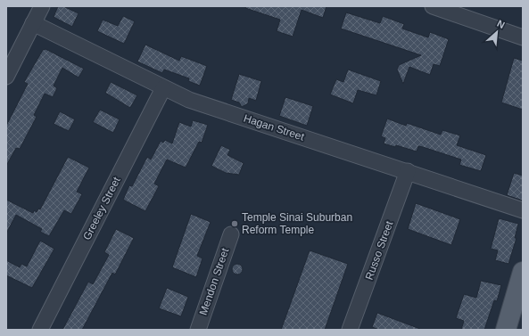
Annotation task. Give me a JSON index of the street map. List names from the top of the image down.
{
  "streets": {
    "street": [
      "Hagan Street",
      "Greeley Street",
      "Russo Street",
      "Mendon Street"
    ]
  },
  "crossings": [
    ["Hagan Street", "Greeley Street"],
    ["Hagan Street", "Russo Street"]
  ],
  "places": ["Temple Sinai Suburban Reform Temple"],
  "north": "top right"
}
